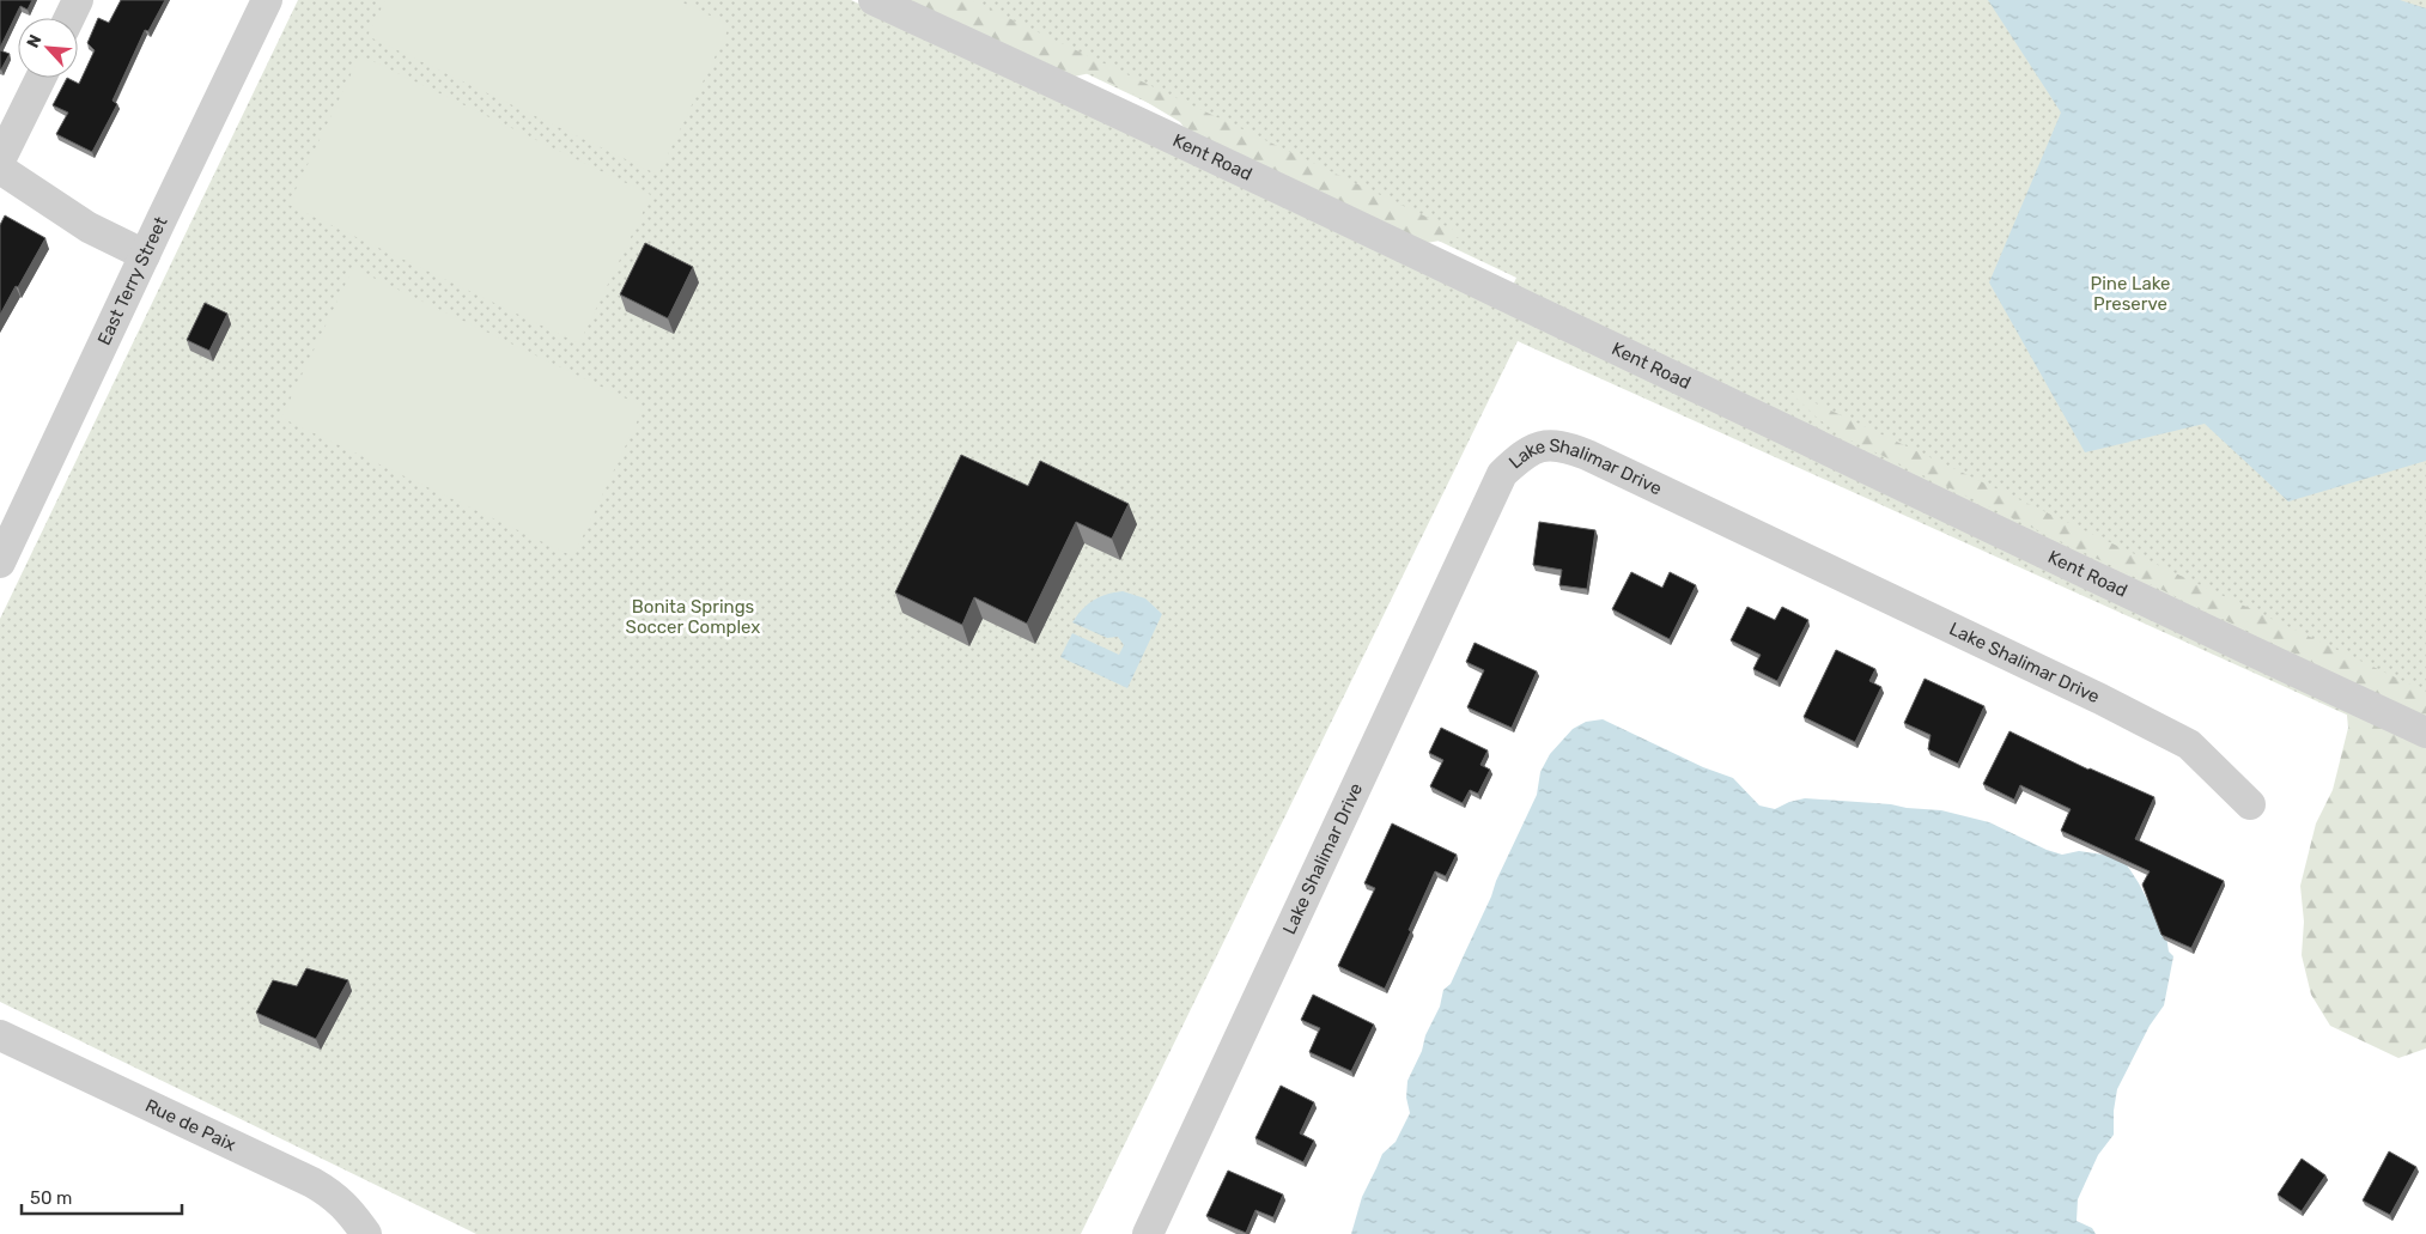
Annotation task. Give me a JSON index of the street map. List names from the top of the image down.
{
  "streets": {
    "street": [
      "Kent Road",
      "East Terry Street",
      "Lake Shalimar Drive",
      "Rue de Paix"
    ]
  },
  "parks": ["Pine Lake Preserve", "Bonita Springs Soccer Complex"],
  "scale_bar": "50 m",
  "north": "top left"
}
